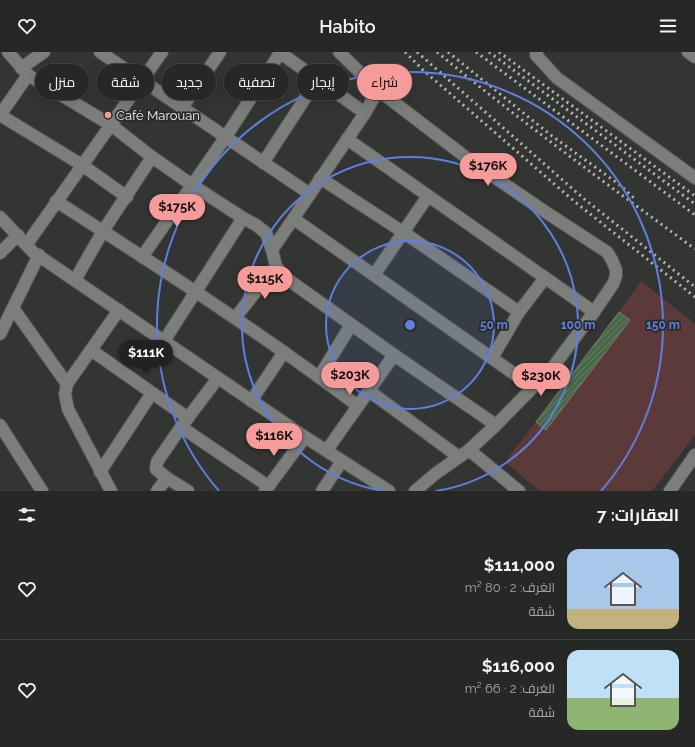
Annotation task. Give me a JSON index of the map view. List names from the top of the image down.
{
  "places": ["Café Marouan"],
  "page": {
    "header": "Habito",
    "chip": [
      "شراء",
      "إيجار",
      "تصفية",
      "جديد",
      "شقة",
      "منزل"
    ],
    "price": [
      "$176K",
      "$175K",
      "$115K",
      "$111K",
      "$203K",
      "$230K",
      "$116K"
    ],
    "heading": "العقارات: 7",
    "list": [
      {
        "name": "$111,000",
        "note": "الغرف: 2 · 80 m² · شقة"
      },
      {
        "name": "$116,000",
        "note": "الغرف: 2 · 66 m² · شقة"
      }
    ]
  },
  "rings": ["50 m", "100 m", "150 m"]
}
